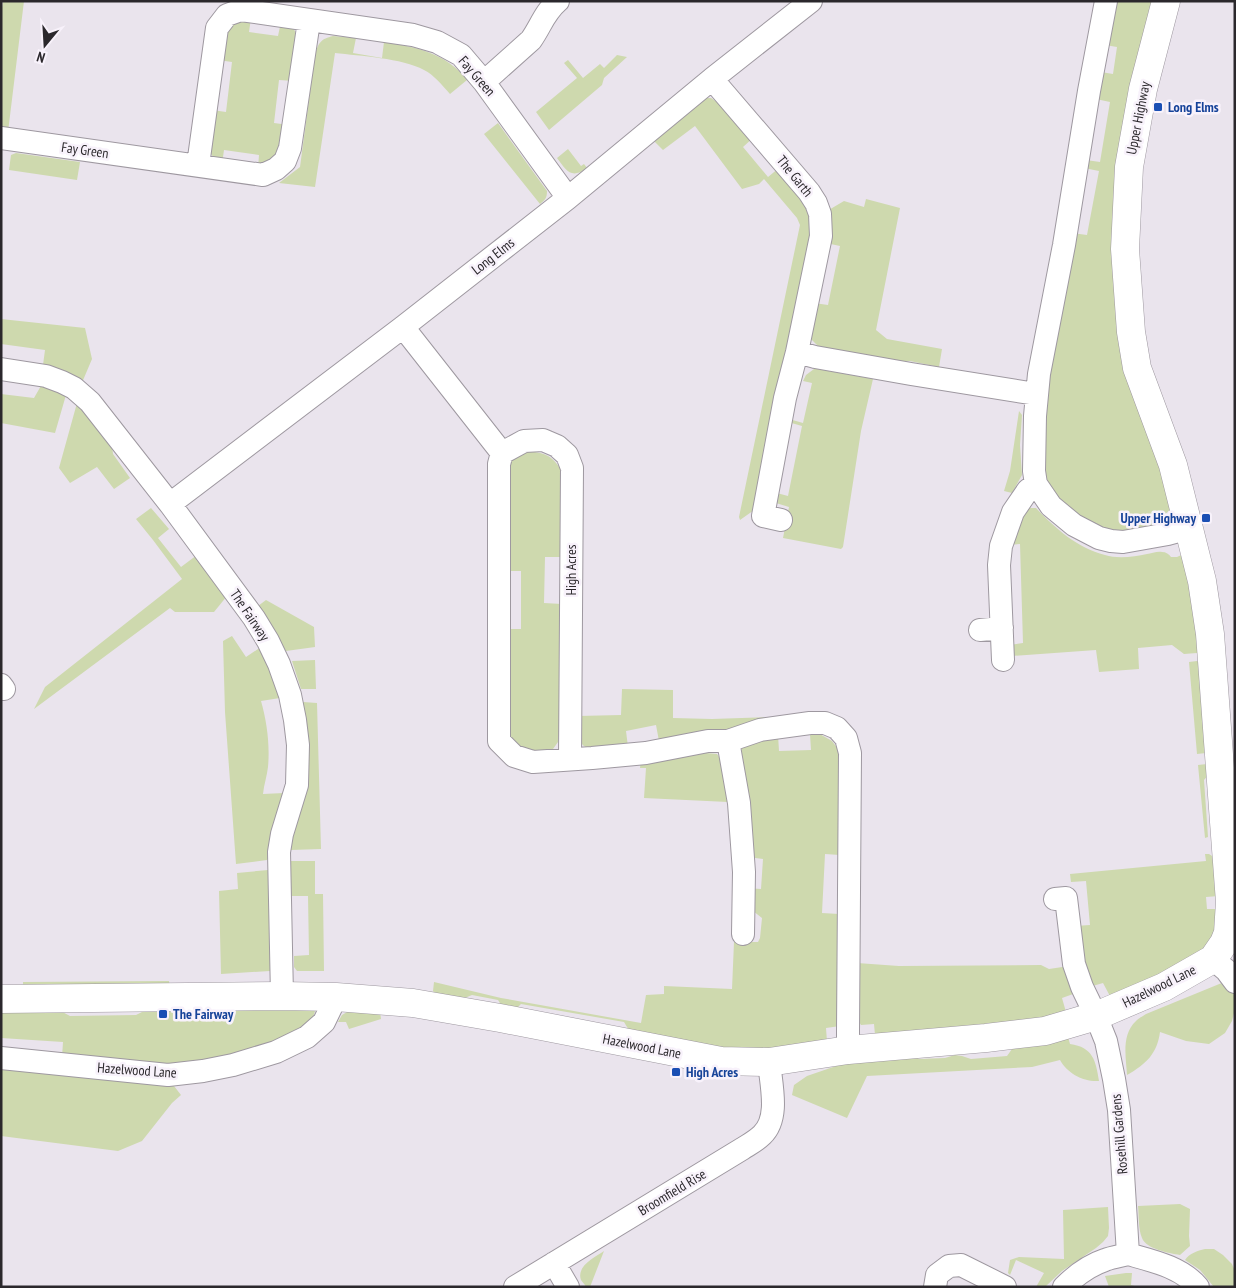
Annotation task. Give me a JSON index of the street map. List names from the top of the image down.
{
  "streets": {
    "street": [
      "Fay Green",
      "Upper Highway",
      "The Garth",
      "Long Elms",
      "High Acres",
      "The Fairway",
      "Hazelwood Lane",
      "Rosehill Gardens",
      "Broomfield Rise"
    ]
  },
  "crossings": [
    ["Fay Green", "Long Elms"],
    ["Upper Highway", "Hazelwood Lane"],
    ["The Garth", "Long Elms"],
    ["Long Elms", "The Fairway"],
    ["The Fairway", "Hazelwood Lane"],
    ["Hazelwood Lane", "Rosehill Gardens"],
    ["Hazelwood Lane", "Broomfield Rise"]
  ],
  "places": {
    "transit": [
      "Long Elms",
      "Upper Highway",
      "The Fairway",
      "High Acres"
    ]
  },
  "north": "bottom"
}
